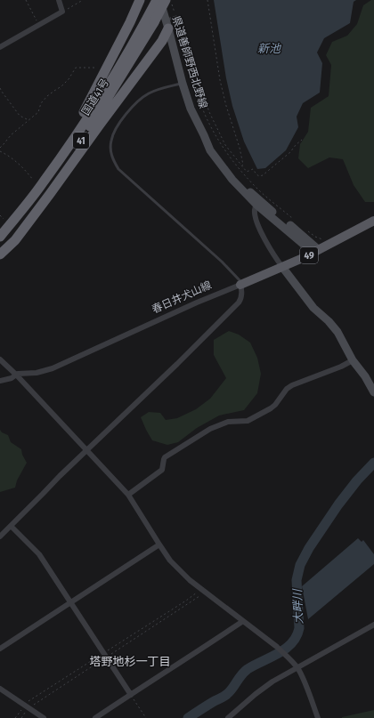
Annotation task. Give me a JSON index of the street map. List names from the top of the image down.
{
  "streets": {
    "highway": ["国道41号", "41"],
    "main road": ["県道善師野西北野線", "49", "春日井犬山線"]
  },
  "crossings": [
    ["県道善師野西北野線", "春日井犬山線"]
  ],
  "districts": ["塔野地杉一丁目"],
  "water": ["新池", "大畔川"]
}
